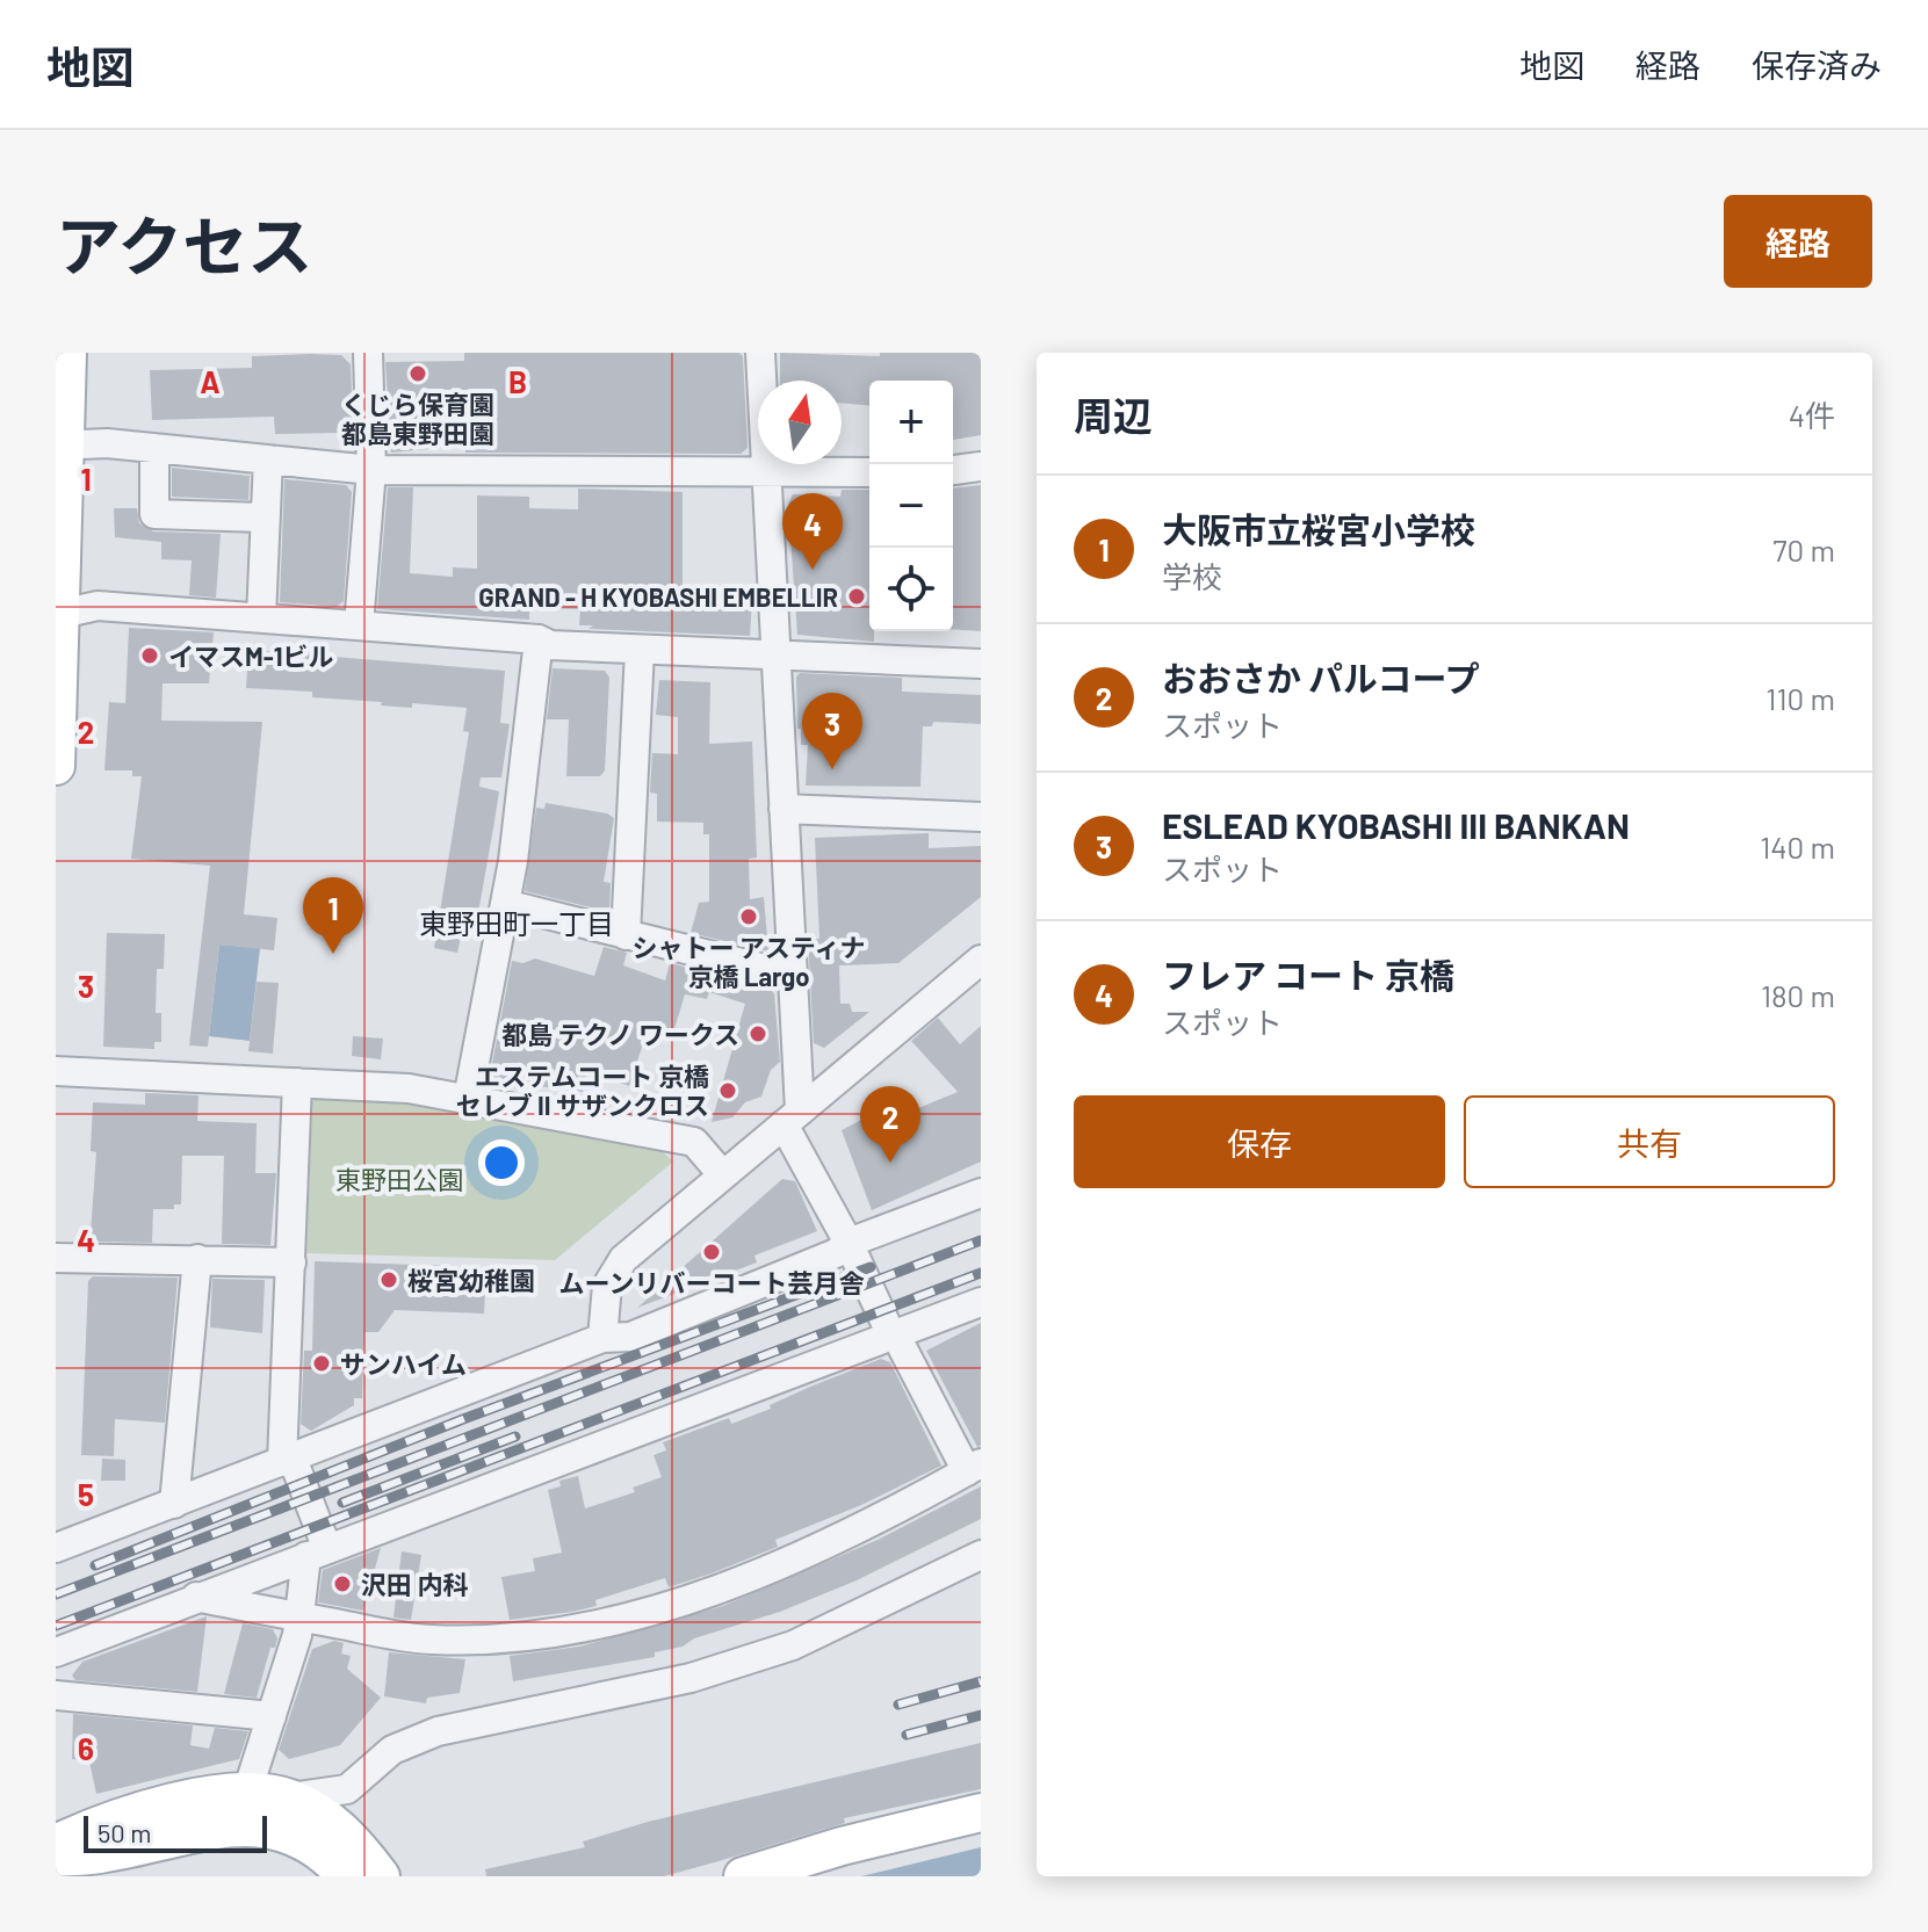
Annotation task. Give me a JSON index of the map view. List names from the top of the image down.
{
  "districts": ["東野田町一丁目"],
  "parks": ["東野田公園"],
  "places": [
    "くじら保育園 都島東野田園",
    "GRAND - H KYOBASHI EMBELLIR",
    "イマスM-1ビル",
    "シャトー アスティナ 京橋 Largo",
    "都島 テクノ ワークス",
    "エステムコート 京橋 セレブ II サザンクロス",
    "ムーンリバーコート芸月舎",
    "桜宮幼稚園",
    "サンハイム",
    "沢田 内科"
  ],
  "scale_bar": "50 m",
  "north": "top",
  "page": {
    "header": "地図",
    "nav": ["地図", "経路", "保存済み"],
    "title": "アクセス",
    "buttons": [
      "経路",
      ["保存", "共有"]
    ],
    "heading": ["周辺", "4件"],
    "map_buttons": ["+", "−"],
    "list": [
      {
        "mark": "1",
        "name": "大阪市立桜宮小学校",
        "note": "学校",
        "value": "70 m"
      },
      {
        "mark": "2",
        "name": "おおさか パルコープ",
        "note": "スポット",
        "value": "110 m"
      },
      {
        "mark": "3",
        "name": "ESLEAD KYOBASHI III BANKAN",
        "note": "スポット",
        "value": "140 m"
      },
      {
        "mark": "4",
        "name": "フレア コート 京橋",
        "note": "スポット",
        "value": "180 m"
      }
    ],
    "pins": [
      "4",
      "3",
      "1",
      "2"
    ],
    "scale": "50 m"
  },
  "grid": {
    "columns": ["A", "B"],
    "rows": [
      "1",
      "2",
      "3",
      "4",
      "5",
      "6"
    ]
  }
}
